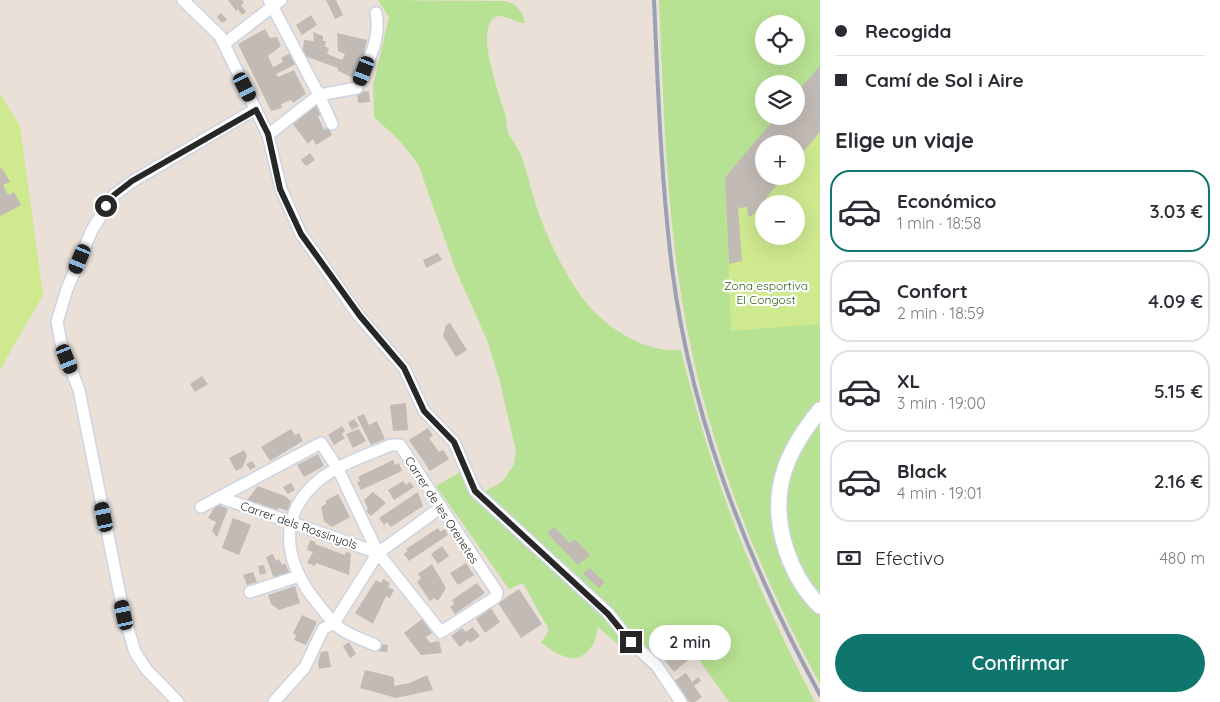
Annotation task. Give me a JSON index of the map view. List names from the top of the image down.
{
  "streets": {
    "street": ["Carrer de les Orenetes", "Carrer dels Rossinyols"]
  },
  "crossings": [
    ["Carrer de les Orenetes", "Carrer dels Rossinyols"]
  ],
  "parks": ["Zona esportiva El Congost"],
  "page": {
    "banner": ["Recogida", "Camí de Sol i Aire"],
    "map_buttons": ["+", "−"],
    "heading": "Elige un viaje",
    "list": [
      {
        "name": "Económico",
        "note": "1 min · 18:58",
        "value": "3.03 €"
      },
      {
        "name": "Confort",
        "note": "2 min · 18:59",
        "value": "4.09 €"
      },
      {
        "name": "XL",
        "note": "3 min · 19:00",
        "value": "5.15 €"
      },
      {
        "name": "Black",
        "note": "4 min · 19:01",
        "value": "2.16 €"
      }
    ],
    "pay": ["Efectivo", "480 m"],
    "buttons": "Confirmar",
    "bubble": "2 min"
  }
}
